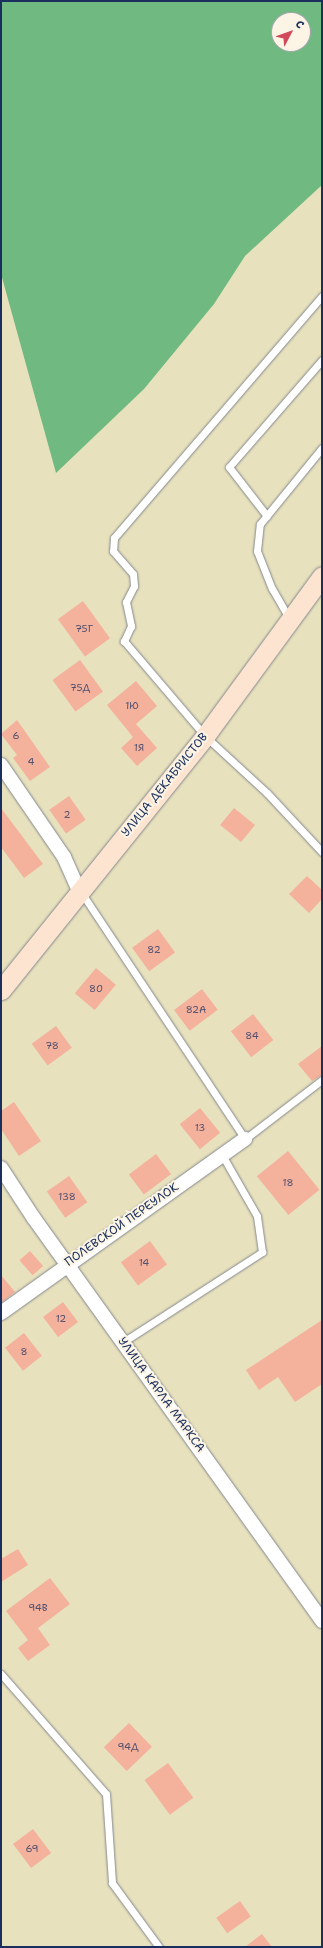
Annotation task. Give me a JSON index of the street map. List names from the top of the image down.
{
  "streets": {
    "street": ["УЛИЦА ДЕКАБРИСТОВ", "ПОЛЕВСКОЙ ПЕРЕУЛОК", "УЛИЦА КАРЛА МАРКСА"]
  },
  "crossings": [
    ["ПОЛЕВСКОЙ ПЕРЕУЛОК", "УЛИЦА КАРЛА МАРКСА"]
  ],
  "house_numbers": [
    "75Г",
    "75Д",
    "1Ю",
    "6",
    "1Я",
    "4",
    "2",
    "82",
    "80",
    "82А",
    "84",
    "78",
    "13",
    "18",
    "138",
    "14",
    "12",
    "8",
    "94В",
    "94Д",
    "69"
  ],
  "north": "top right"
}
